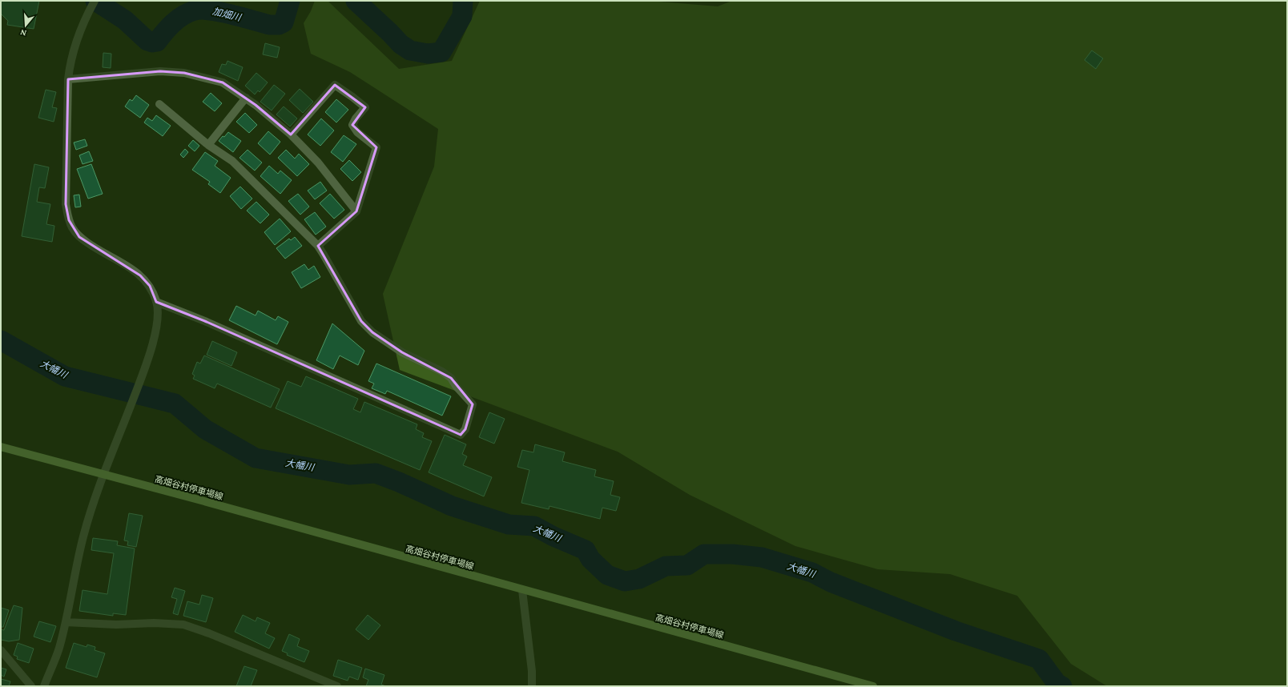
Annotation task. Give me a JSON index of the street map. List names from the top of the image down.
{
  "streets": {
    "main road": ["高畑谷村停車場線"]
  },
  "water": ["加畑川", "大幡川"],
  "north": "bottom"
}
